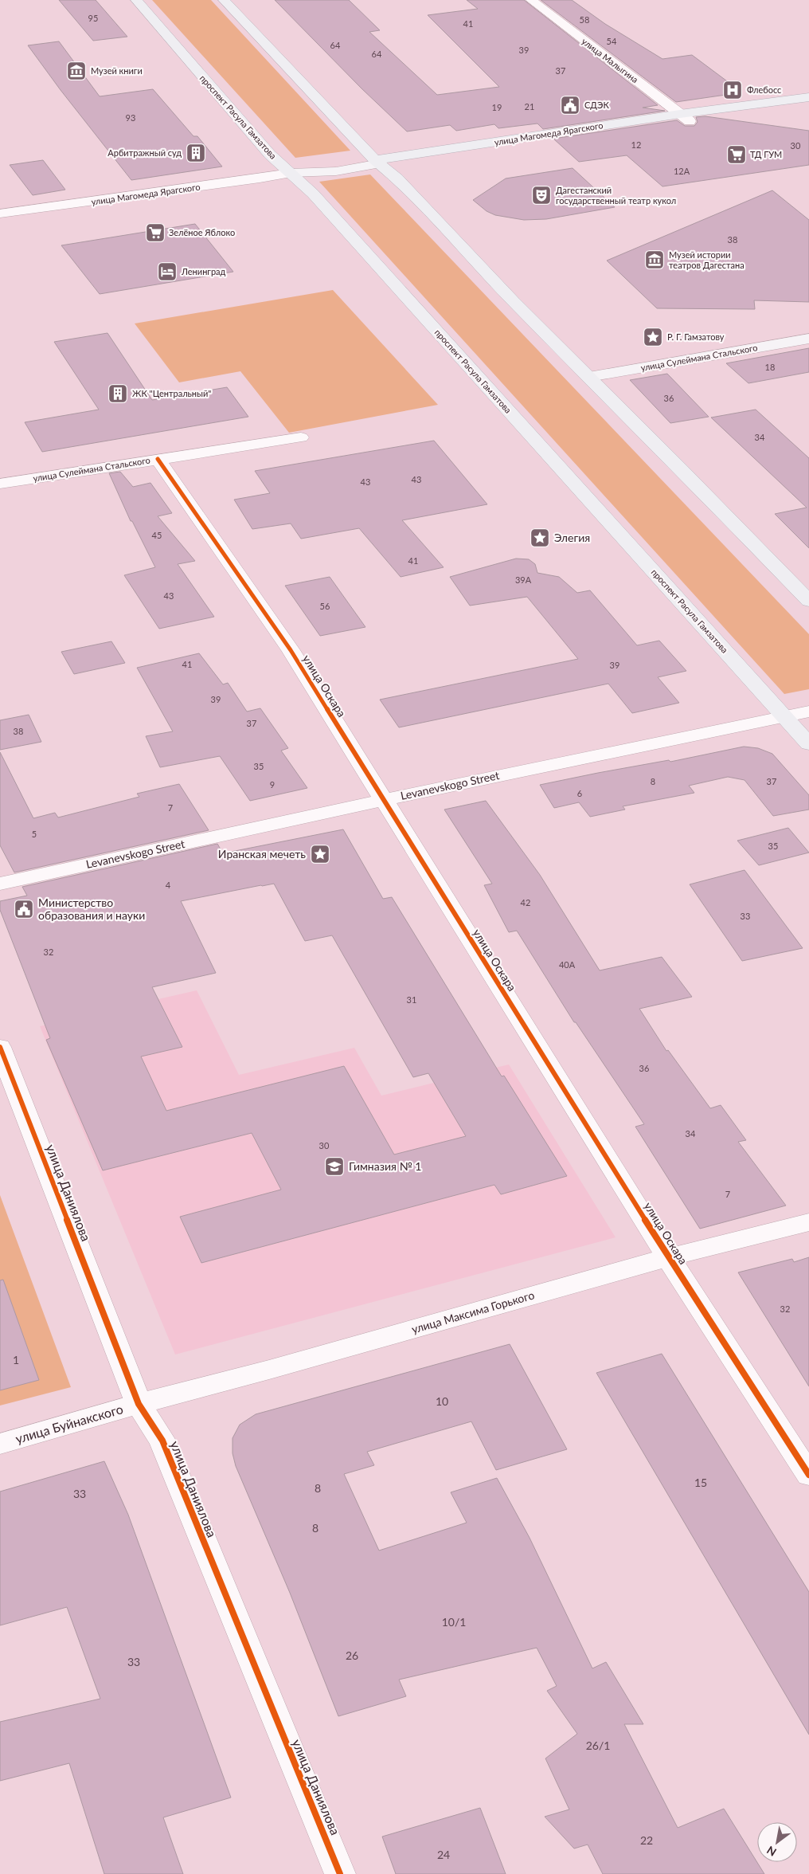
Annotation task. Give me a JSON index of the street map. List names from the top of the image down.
{
  "streets": {
    "main road": ["проспект Расула Гамзатова", "улица Магомеда Ярагского", "улица Сулеймана Стальского"],
    "street": [
      "улица Малыгина",
      "улица Оскара",
      "Levanevskogo Street",
      "улица Даниялова",
      "улица Максима Горького",
      "улица Буйнакского"
    ]
  },
  "crossings": [
    ["улица Малыгина", "улица Магомеда Ярагского"],
    ["проспект Расула Гамзатова", "улица Магомеда Ярагского"],
    ["проспект Расула Гамзатова", "Levanevskogo Street"],
    ["улица Сулеймана Стальского", "улица Оскара"],
    ["улица Оскара", "Levanevskogo Street"],
    ["улица Оскара", "улица Максима Горького"],
    ["улица Даниялова", "улица Максима Горького"],
    ["улица Даниялова", "улица Буйнакского"],
    ["улица Максима Горького", "улица Буйнакского"]
  ],
  "places": {
    "museum": ["Музей книги", "Музей истории театров Дагестана"],
    "hospital": ["Флебосс"],
    "public building": ["СДЭК", "Министерство образования и науки"],
    "building": ["Арбитражный суд", "ЖК \"Центральный\""],
    "supermarket": ["ТД ГУМ", "Зелёное Яблоко"],
    "theatre": ["Дагестанский государственный театр кукол"],
    "hotel": ["Ленинград"],
    "place": ["Р. Г. Гамзатову", "Элегия", "Иранская мечеть"],
    "school or university": ["Гимназия № 1"]
  },
  "house_numbers": [
    "95",
    "58",
    "41",
    "54",
    "64",
    "39",
    "64",
    "37",
    "21",
    "19",
    "93",
    "12",
    "30",
    "12А",
    "38",
    "18",
    "36",
    "34",
    "43",
    "43",
    "45",
    "41",
    "39А",
    "43",
    "56",
    "41",
    "39",
    "39",
    "37",
    "38",
    "35",
    "8",
    "37",
    "9",
    "6",
    "7",
    "5",
    "35",
    "4",
    "42",
    "33",
    "32",
    "40А",
    "31",
    "36",
    "34",
    "30",
    "7",
    "32",
    "1",
    "10",
    "15",
    "8",
    "33",
    "8",
    "10/1",
    "26",
    "33",
    "26/1",
    "22",
    "24"
  ],
  "north": "bottom left"
}
